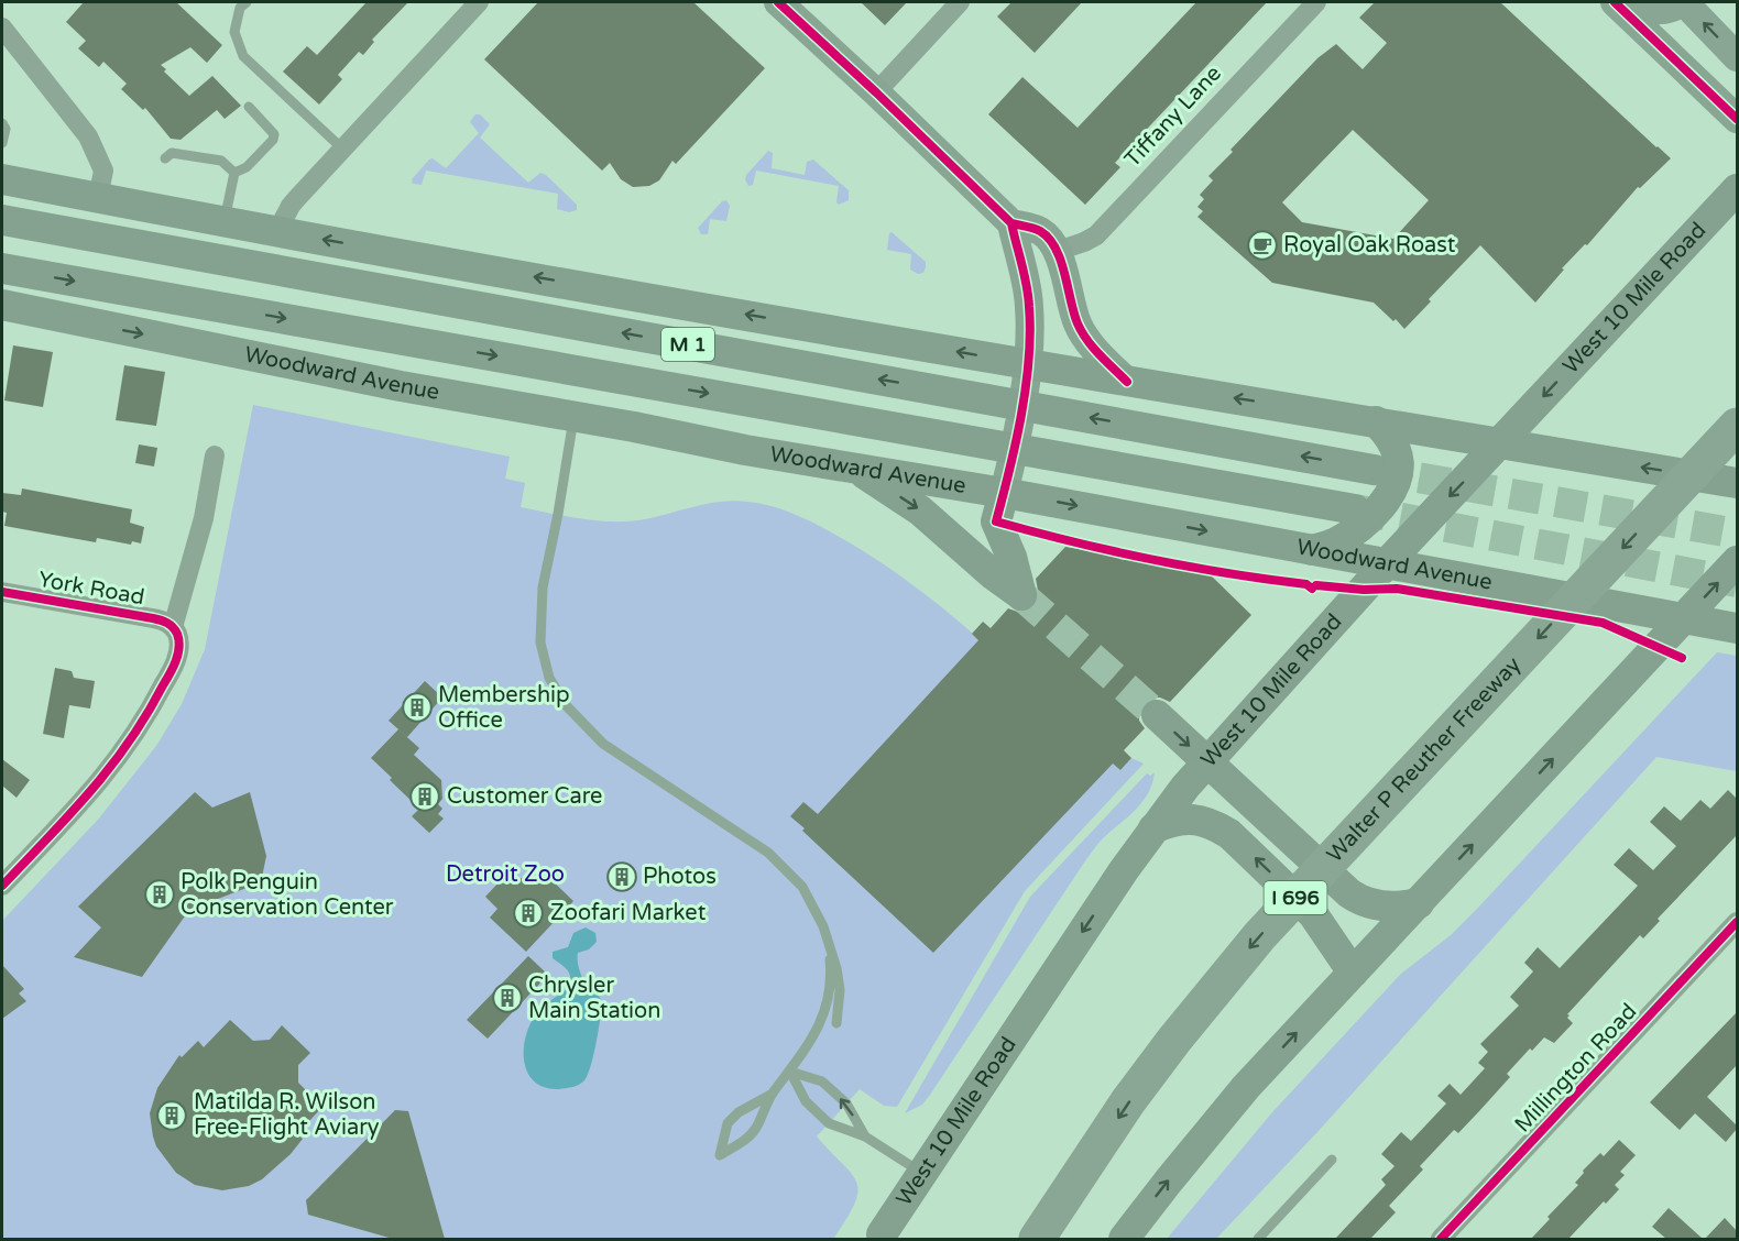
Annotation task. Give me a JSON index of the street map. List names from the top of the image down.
{
  "streets": {
    "highway": ["Walter P Reuther Freeway", "I 696"],
    "main road": ["West 10 Mile Road", "M 1", "Woodward Avenue"],
    "street": ["Tiffany Lane", "York Road", "Millington Road"]
  },
  "crossings": [
    ["West 10 Mile Road", "Woodward Avenue"]
  ],
  "one_way": ["Walter P Reuther Freeway"],
  "parks": ["Detroit Zoo"],
  "places": {
    "cafe": ["Royal Oak Roast"],
    "building": [
      "Membership Office",
      "Customer Care",
      "Photos",
      "Polk Penguin Conservation Center",
      "Zoofari Market",
      "Chrysler Main Station",
      "Matilda R. Wilson Free-Flight Aviary"
    ]
  }
}
